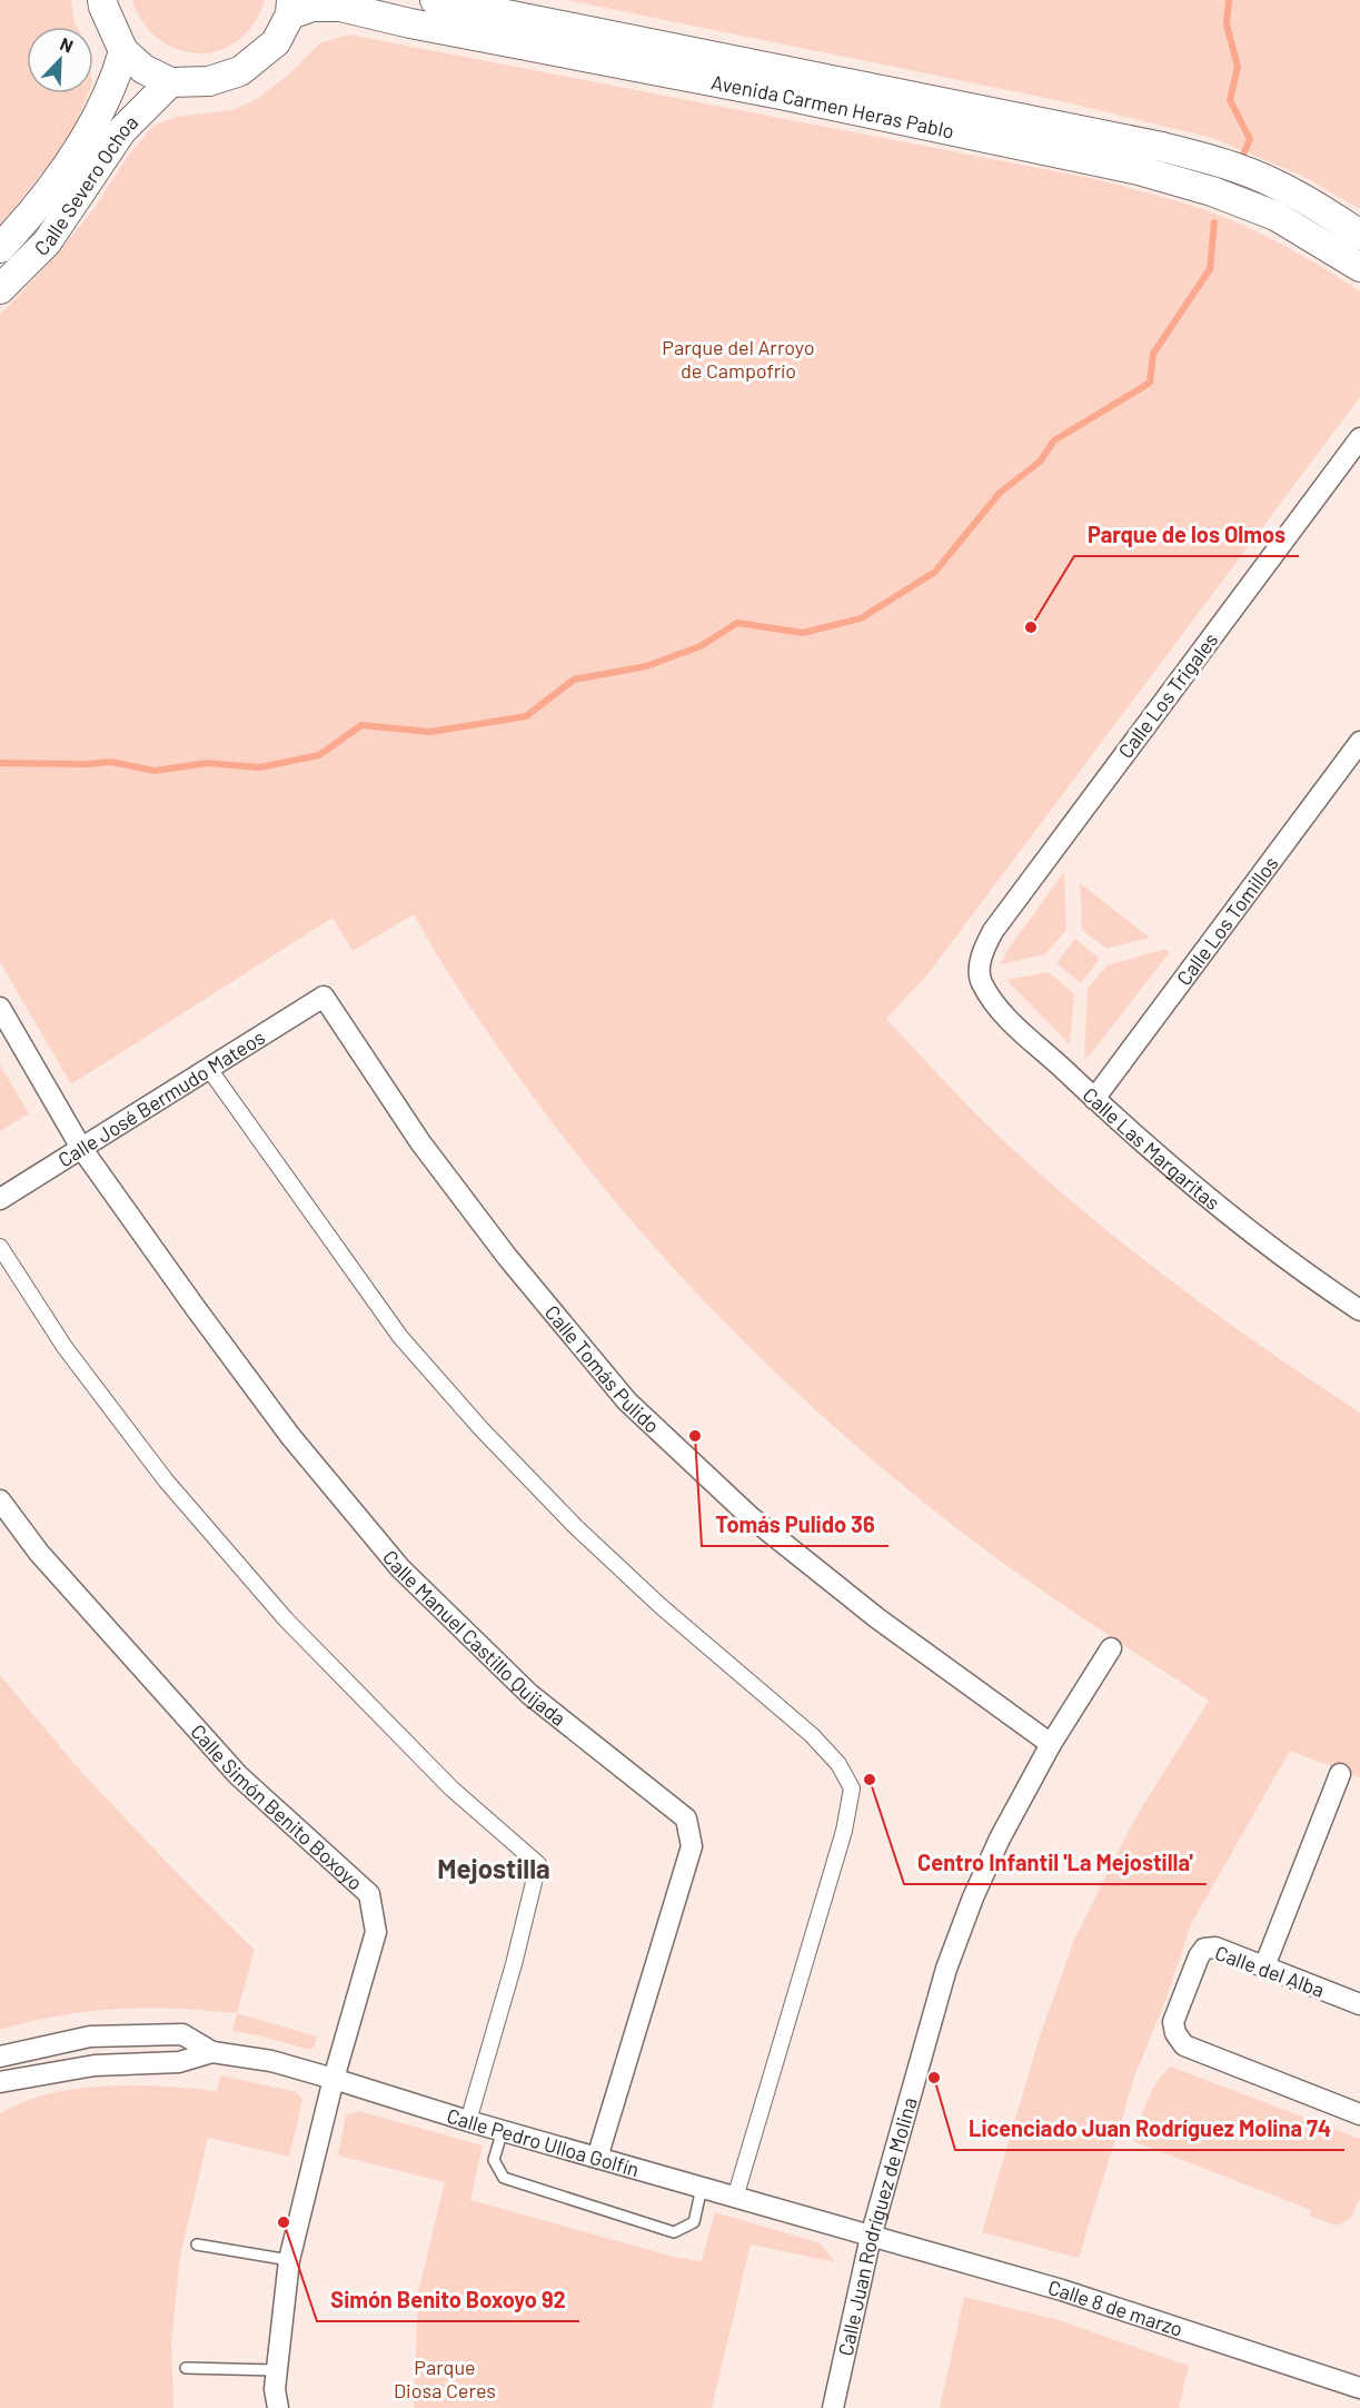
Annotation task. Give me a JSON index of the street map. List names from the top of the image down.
{
  "streets": {
    "main road": ["Avenida Carmen Heras Pablo", "Calle Severo Ochoa"],
    "street": [
      "Calle Los Trigales",
      "Calle Los Tomillos",
      "Calle José Bermudo Mateos",
      "Calle Las Margaritas",
      "Calle Tomás Pulido",
      "Calle Manuel Castillo Quijada",
      "Calle Simón Benito Boxoyo",
      "Calle del Alba",
      "Calle Pedro Ulloa Golfín",
      "Calle Juan Rodríguez de Molina",
      "Calle 8 de marzo"
    ]
  },
  "crossings": [
    ["Calle Los Trigales", "Calle Las Margaritas"],
    ["Calle Los Tomillos", "Calle Las Margaritas"],
    ["Calle José Bermudo Mateos", "Calle Tomás Pulido"],
    ["Calle José Bermudo Mateos", "Calle Manuel Castillo Quijada"],
    ["Calle Tomás Pulido", "Calle Juan Rodríguez de Molina"],
    ["Calle Manuel Castillo Quijada", "Calle Pedro Ulloa Golfín"],
    ["Calle Simón Benito Boxoyo", "Calle Pedro Ulloa Golfín"],
    ["Calle Pedro Ulloa Golfín", "Calle Juan Rodríguez de Molina"],
    ["Calle Pedro Ulloa Golfín", "Calle 8 de marzo"],
    ["Calle Juan Rodríguez de Molina", "Calle 8 de marzo"]
  ],
  "districts": ["Mejostilla"],
  "parks": ["Parque del Arroyo de Campofrío", "Parque Diosa Ceres"],
  "places": [
    "Parque de los Olmos",
    "Tomás Pulido 36",
    "Centro Infantil 'La Mejostilla'",
    "Licenciado Juan Rodríguez Molina 74",
    "Simón Benito Boxoyo 92"
  ],
  "north": "top right"
}
